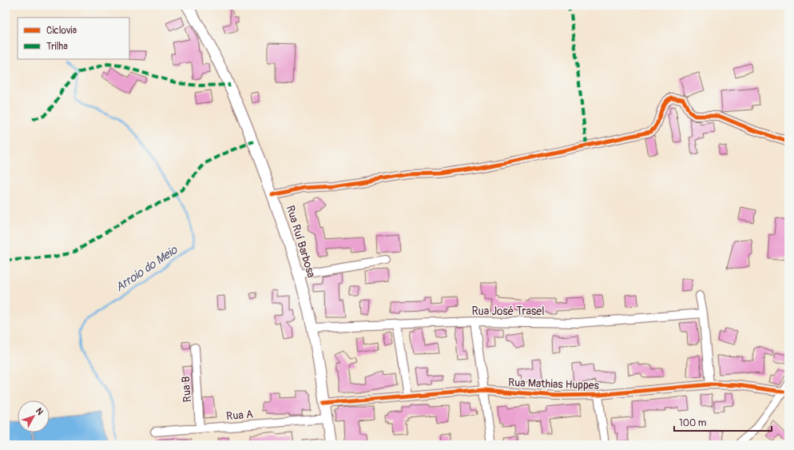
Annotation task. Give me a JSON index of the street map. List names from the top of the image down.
{
  "streets": {
    "main road": ["Rua Ruí Barbosa"],
    "street": [
      "Rua José Trasel",
      "Rua Mathias Huppes",
      "Rua B",
      "Rua A"
    ]
  },
  "crossings": [
    ["Rua Ruí Barbosa", "Rua José Trasel"],
    ["Rua Ruí Barbosa", "Rua Mathias Huppes"],
    ["Rua Ruí Barbosa", "Rua A"],
    ["Rua B", "Rua A"]
  ],
  "water": ["Arroio do Meio"],
  "legend": ["Ciclovia", "Trilha"],
  "scale_bar": "100 m",
  "north": "top right"
}
